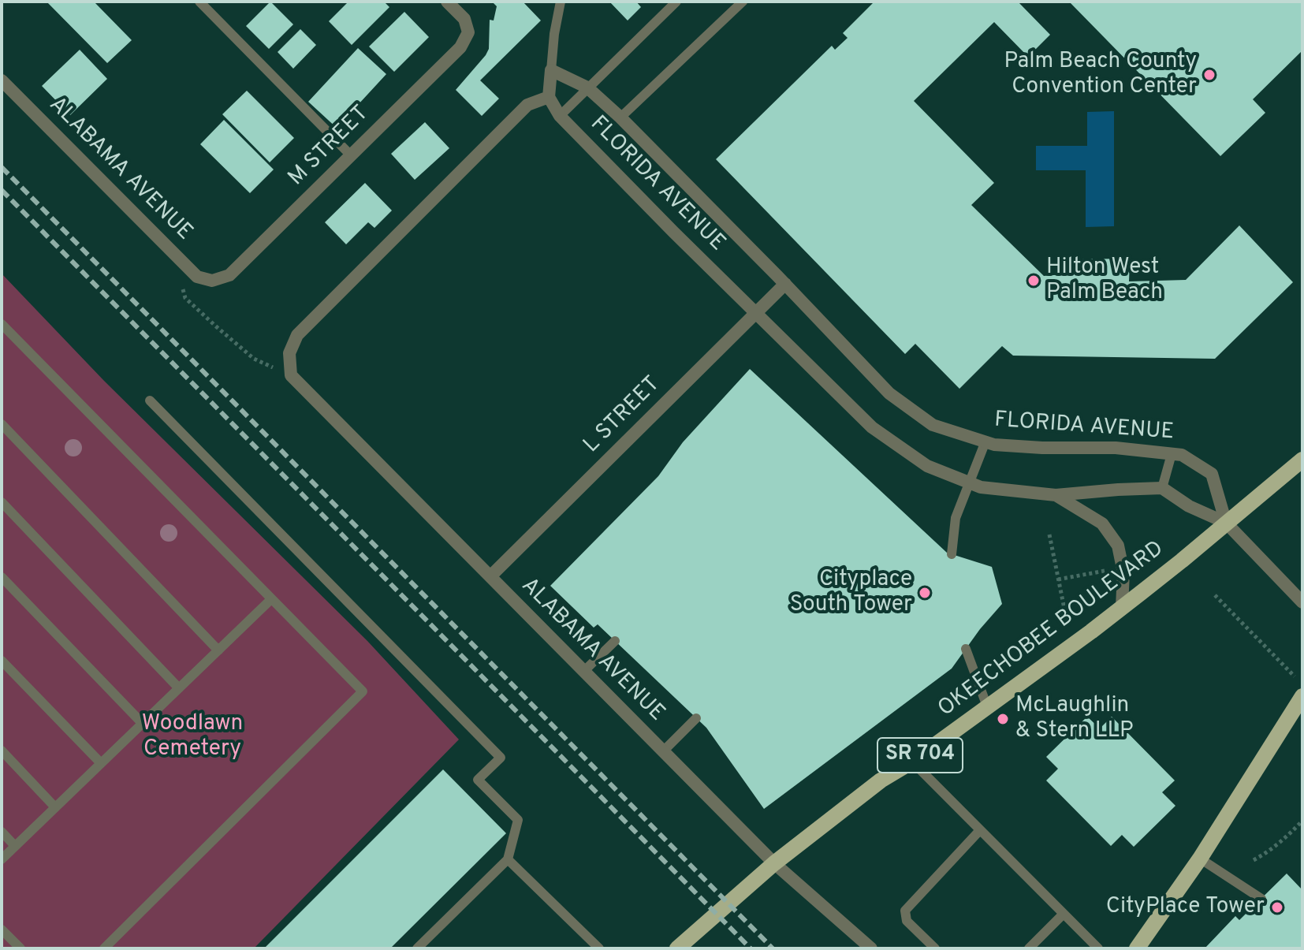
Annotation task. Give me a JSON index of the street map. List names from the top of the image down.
{
  "streets": {
    "main road": ["OKEECHOBEE BOULEVARD", "SR 704"],
    "street": [
      "M STREET",
      "ALABAMA AVENUE",
      "FLORIDA AVENUE",
      "L STREET"
    ]
  },
  "crossings": [
    ["M STREET", "ALABAMA AVENUE"],
    ["ALABAMA AVENUE", "L STREET"],
    ["ALABAMA AVENUE", "OKEECHOBEE BOULEVARD"],
    ["FLORIDA AVENUE", "L STREET"],
    ["FLORIDA AVENUE", "OKEECHOBEE BOULEVARD"]
  ],
  "parks": ["Woodlawn Cemetery"],
  "places": [
    "Palm Beach County Convention Center",
    "Hilton West Palm Beach",
    "Cityplace South Tower",
    "McLaughlin & Stern LLP",
    "CityPlace Tower"
  ]
}
